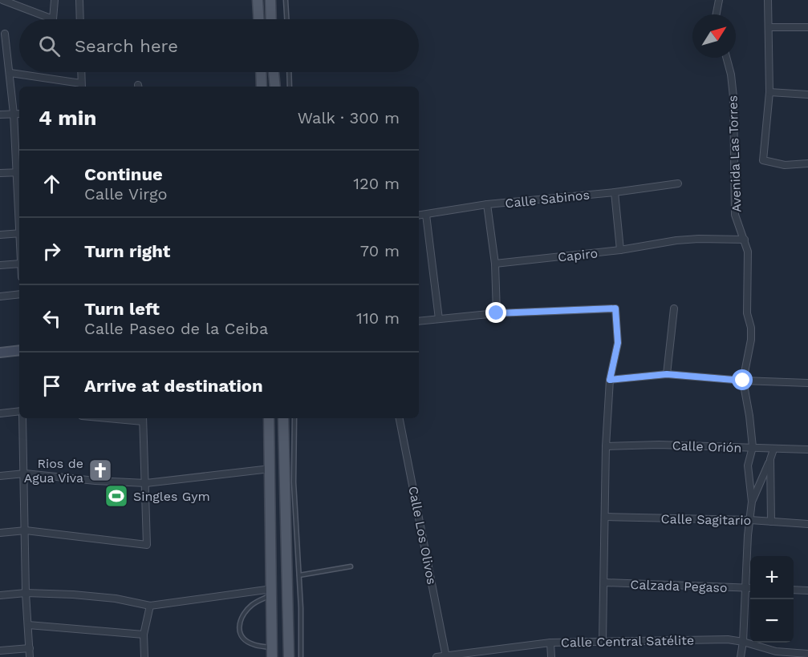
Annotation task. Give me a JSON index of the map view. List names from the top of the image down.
{
  "streets": {
    "street": [
      "Avenida Las Torres",
      "Calle Sabinos",
      "Capiro",
      "Calle Orión",
      "Calle Sagitario",
      "Calle Los Olivos",
      "Calzada Pegaso",
      "Calle Central Satélite"
    ]
  },
  "crossings": [
    ["Avenida Las Torres", "Capiro"],
    ["Avenida Las Torres", "Calle Orión"],
    ["Avenida Las Torres", "Calle Sagitario"],
    ["Avenida Las Torres", "Calzada Pegaso"],
    ["Avenida Las Torres", "Calle Central Satélite"],
    ["Calle Los Olivos", "Calle Central Satélite"]
  ],
  "places": {
    "church": ["Rios de Agua Viva"],
    "sports": ["Singles Gym"]
  },
  "north": "top right",
  "page": {
    "search": "Search here",
    "heading": ["4 min", "Walk · 300 m"],
    "list": [
      ["Continue", "Calle Virgo", "120 m"],
      ["Turn right", "70 m"],
      ["Turn left", "Calle Paseo de la Ceiba", "110 m"],
      "Arrive at destination"
    ],
    "map_buttons": ["+", "−"]
  }
}
